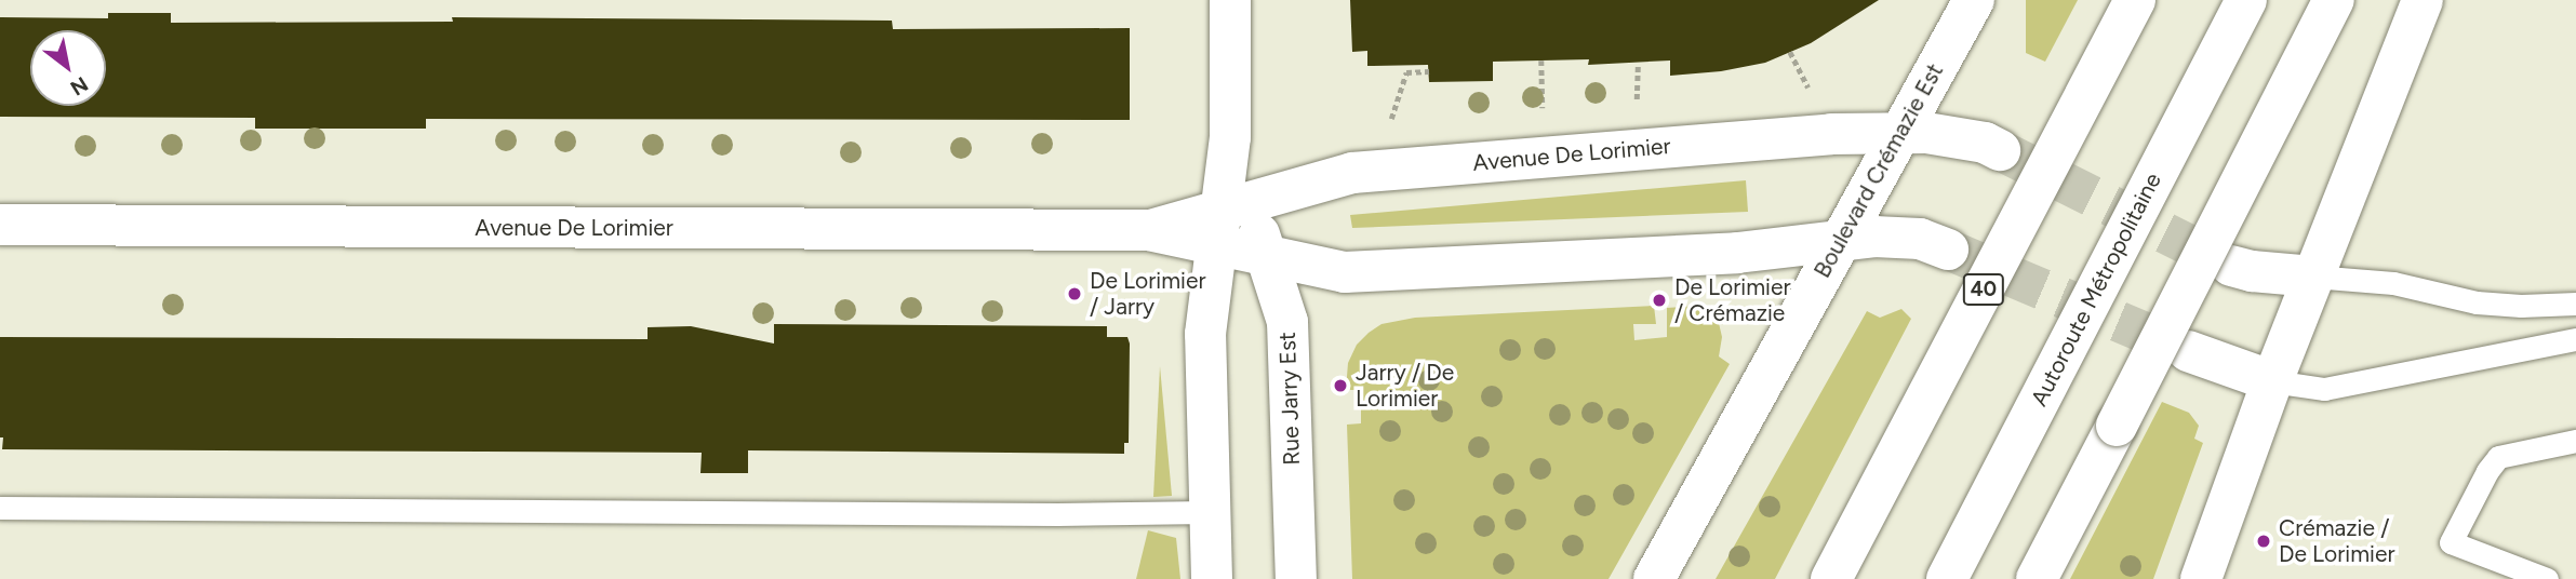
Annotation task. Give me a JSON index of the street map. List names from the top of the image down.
{
  "streets": {
    "main road": [
      "Avenue De Lorimier",
      "Boulevard Crémazie Est",
      "40",
      "Autoroute Métropolitaine",
      "Rue Jarry Est"
    ]
  },
  "crossings": [
    ["Avenue De Lorimier", "Boulevard Crémazie Est"],
    ["Avenue De Lorimier", "Rue Jarry Est"]
  ],
  "places": [
    "De Lorimier / Jarry",
    "De Lorimier / Crémazie",
    "Jarry / De Lorimier",
    "Crémazie / De Lorimier"
  ],
  "north": "bottom right"
}
